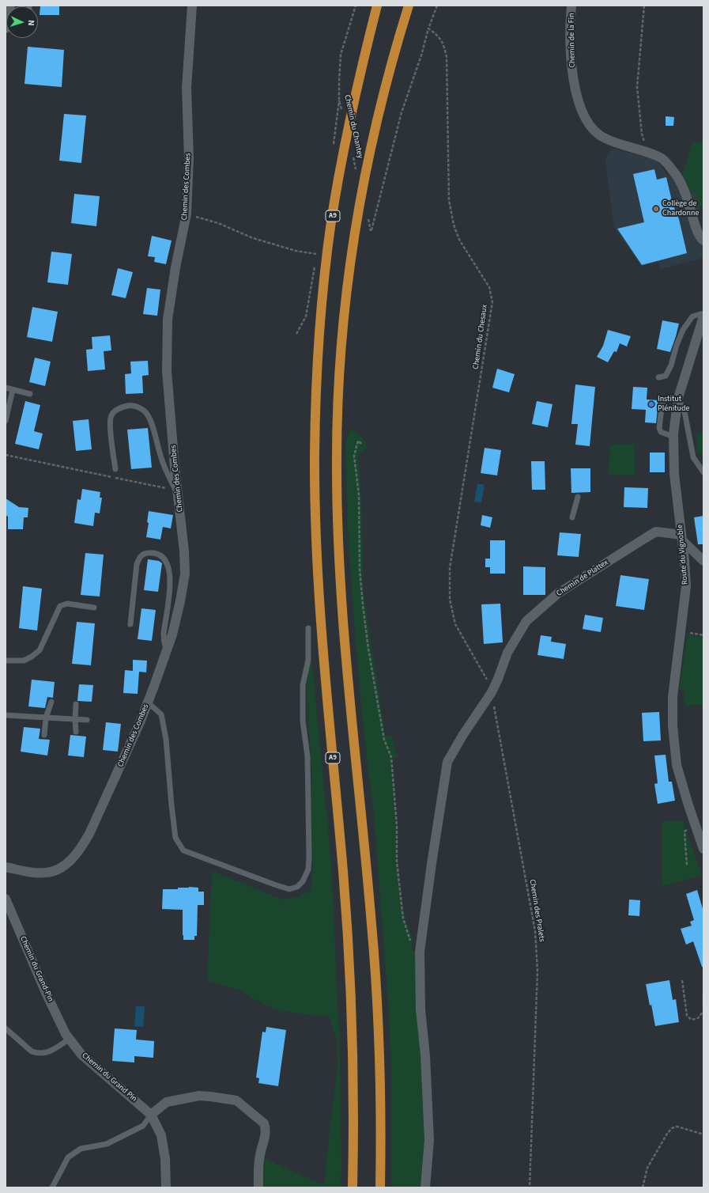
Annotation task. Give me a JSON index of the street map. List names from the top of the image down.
{
  "streets": {
    "highway": ["A9"],
    "street": [
      "Chemin de la Fin",
      "Chemin des Combes",
      "Route du Vignoble",
      "Chemin de Plattex",
      "Chemin du Grand-Pin",
      "Chemin du Grand Pin"
    ],
    "path": ["Chemin du Chantey", "Chemin du Chesaux", "Chemin des Pralets"]
  },
  "crossings": [
    ["Chemin du Chesaux", "Chemin des Pralets"],
    ["Route du Vignoble", "Chemin de Plattex"],
    ["Chemin de Plattex", "Chemin des Pralets"],
    ["Chemin du Grand-Pin", "Chemin du Grand Pin"]
  ],
  "places": ["Collège de Chardonne", "Institut Plénitude"],
  "north": "right"
}
